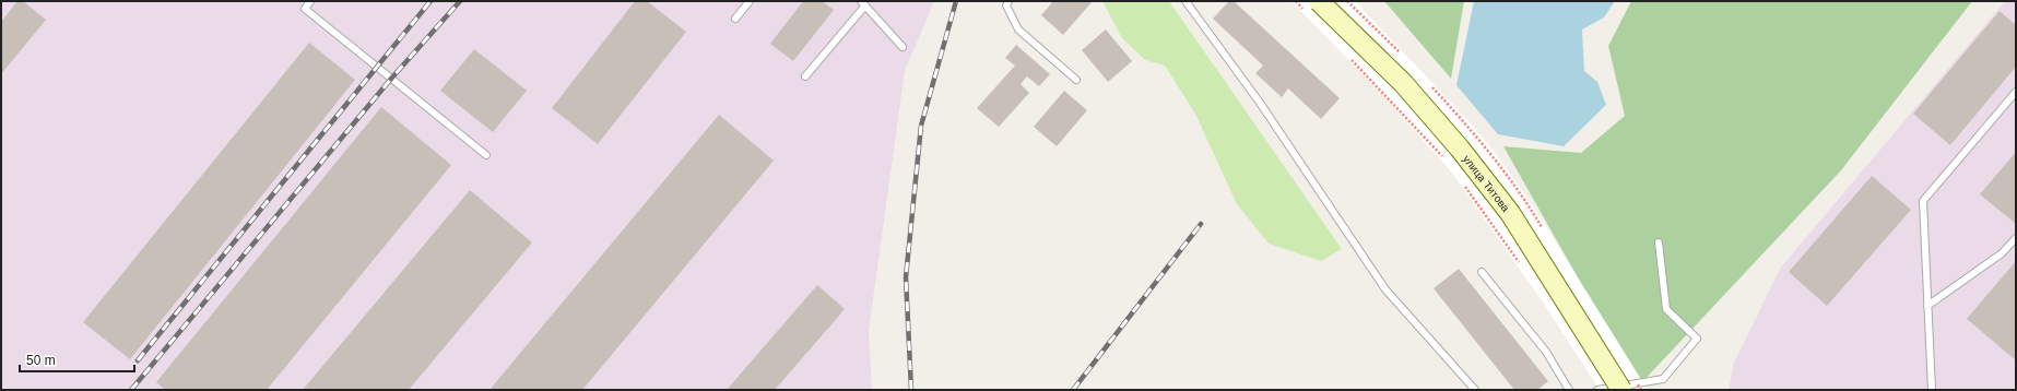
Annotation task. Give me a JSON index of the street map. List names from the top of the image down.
{
  "streets": {
    "main road": ["улица Титова"]
  },
  "scale_bar": "50 m"
}
